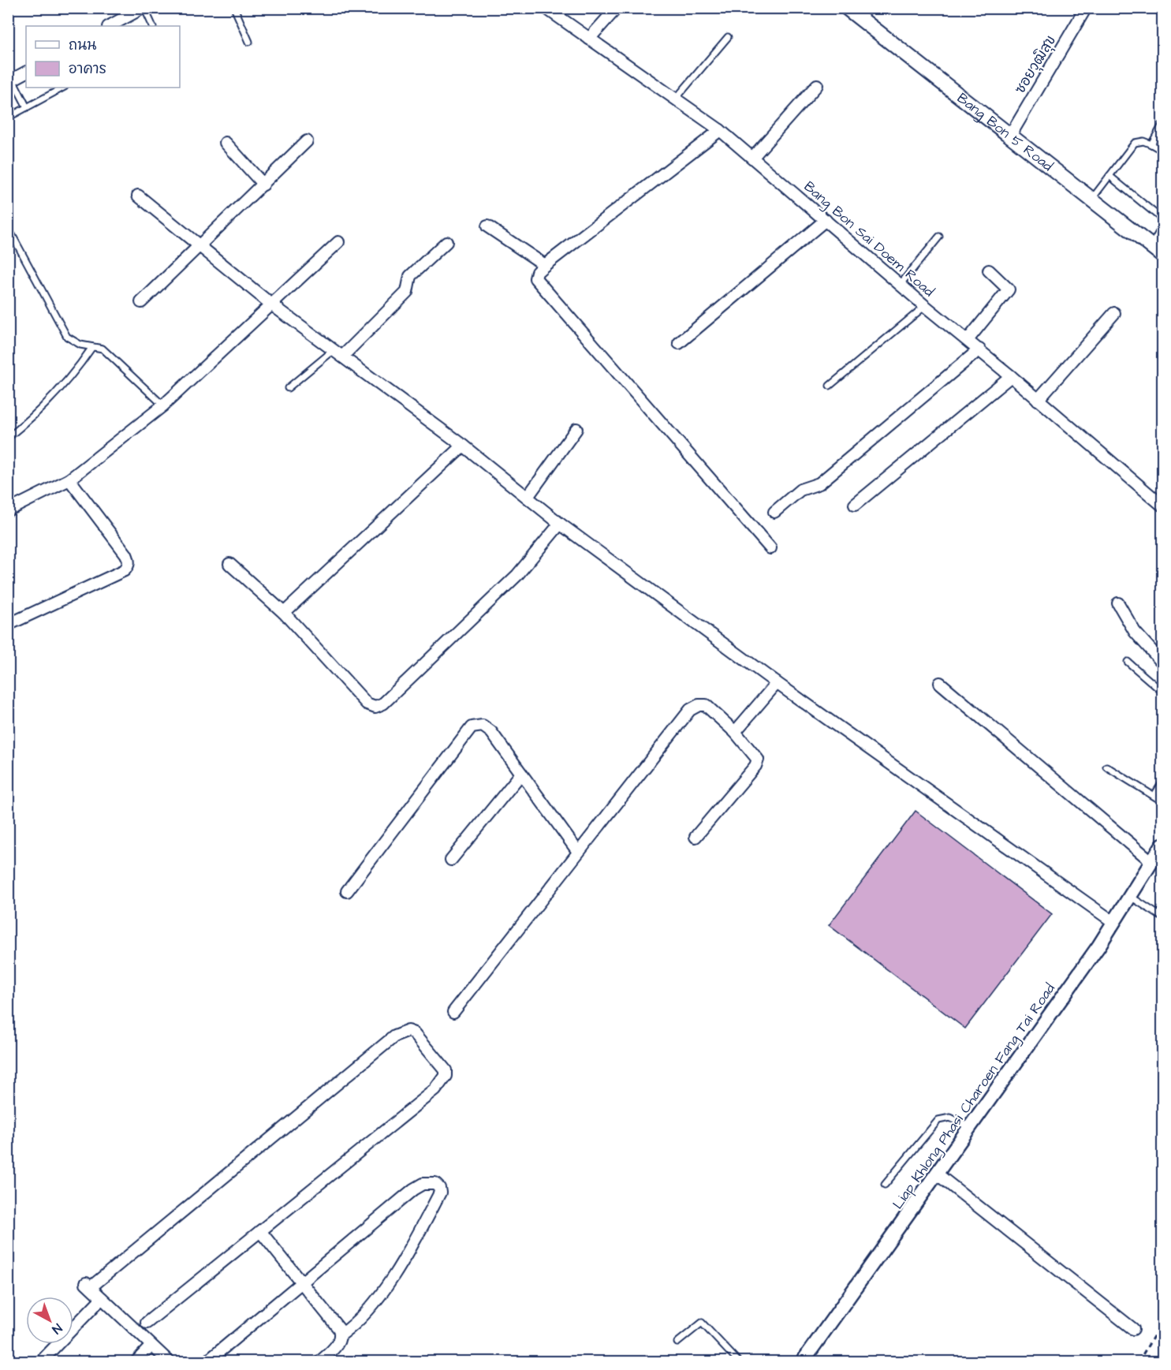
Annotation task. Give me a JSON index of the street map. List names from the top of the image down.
{
  "streets": {
    "main road": ["Bang Bon 5 Road"],
    "street": ["ซอยวุฒิสุข", "Bang Bon Sai Doem Road", "Liap Khlong Phasi Charoen Fang Tai Road"]
  },
  "crossings": [
    ["ซอยวุฒิสุข", "Bang Bon 5 Road"]
  ],
  "legend": ["ถนน", "อาคาร"],
  "north": "bottom right"
}
